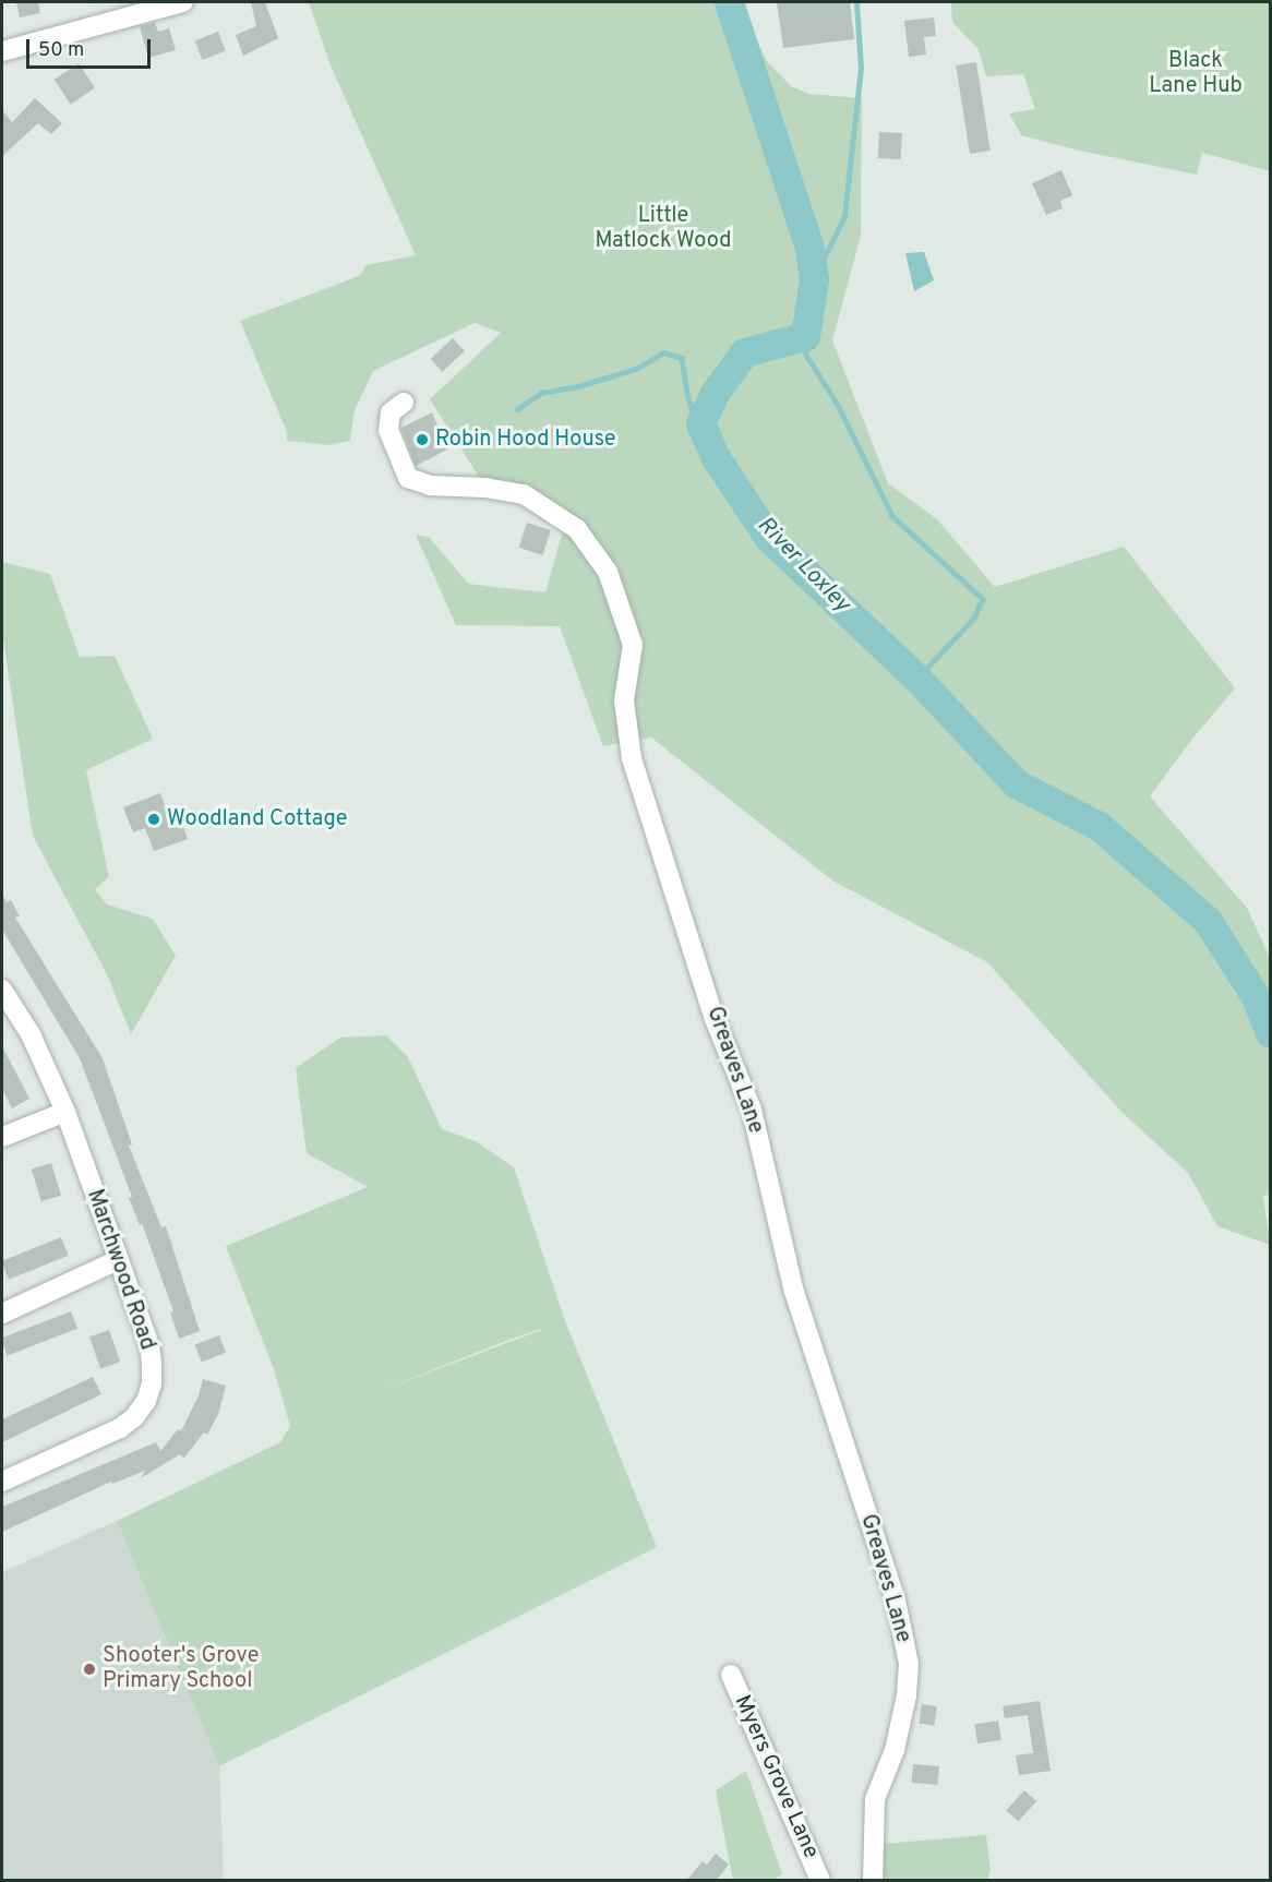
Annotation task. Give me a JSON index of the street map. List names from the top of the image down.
{
  "streets": {
    "street": ["Greaves Lane", "Marchwood Road", "Myers Grove Lane"]
  },
  "water": ["River Loxley"],
  "parks": ["Black Lane Hub", "Little Matlock Wood"],
  "places": ["Robin Hood House", "Woodland Cottage", "Shooter's Grove Primary School"],
  "scale_bar": "50 m"
}
